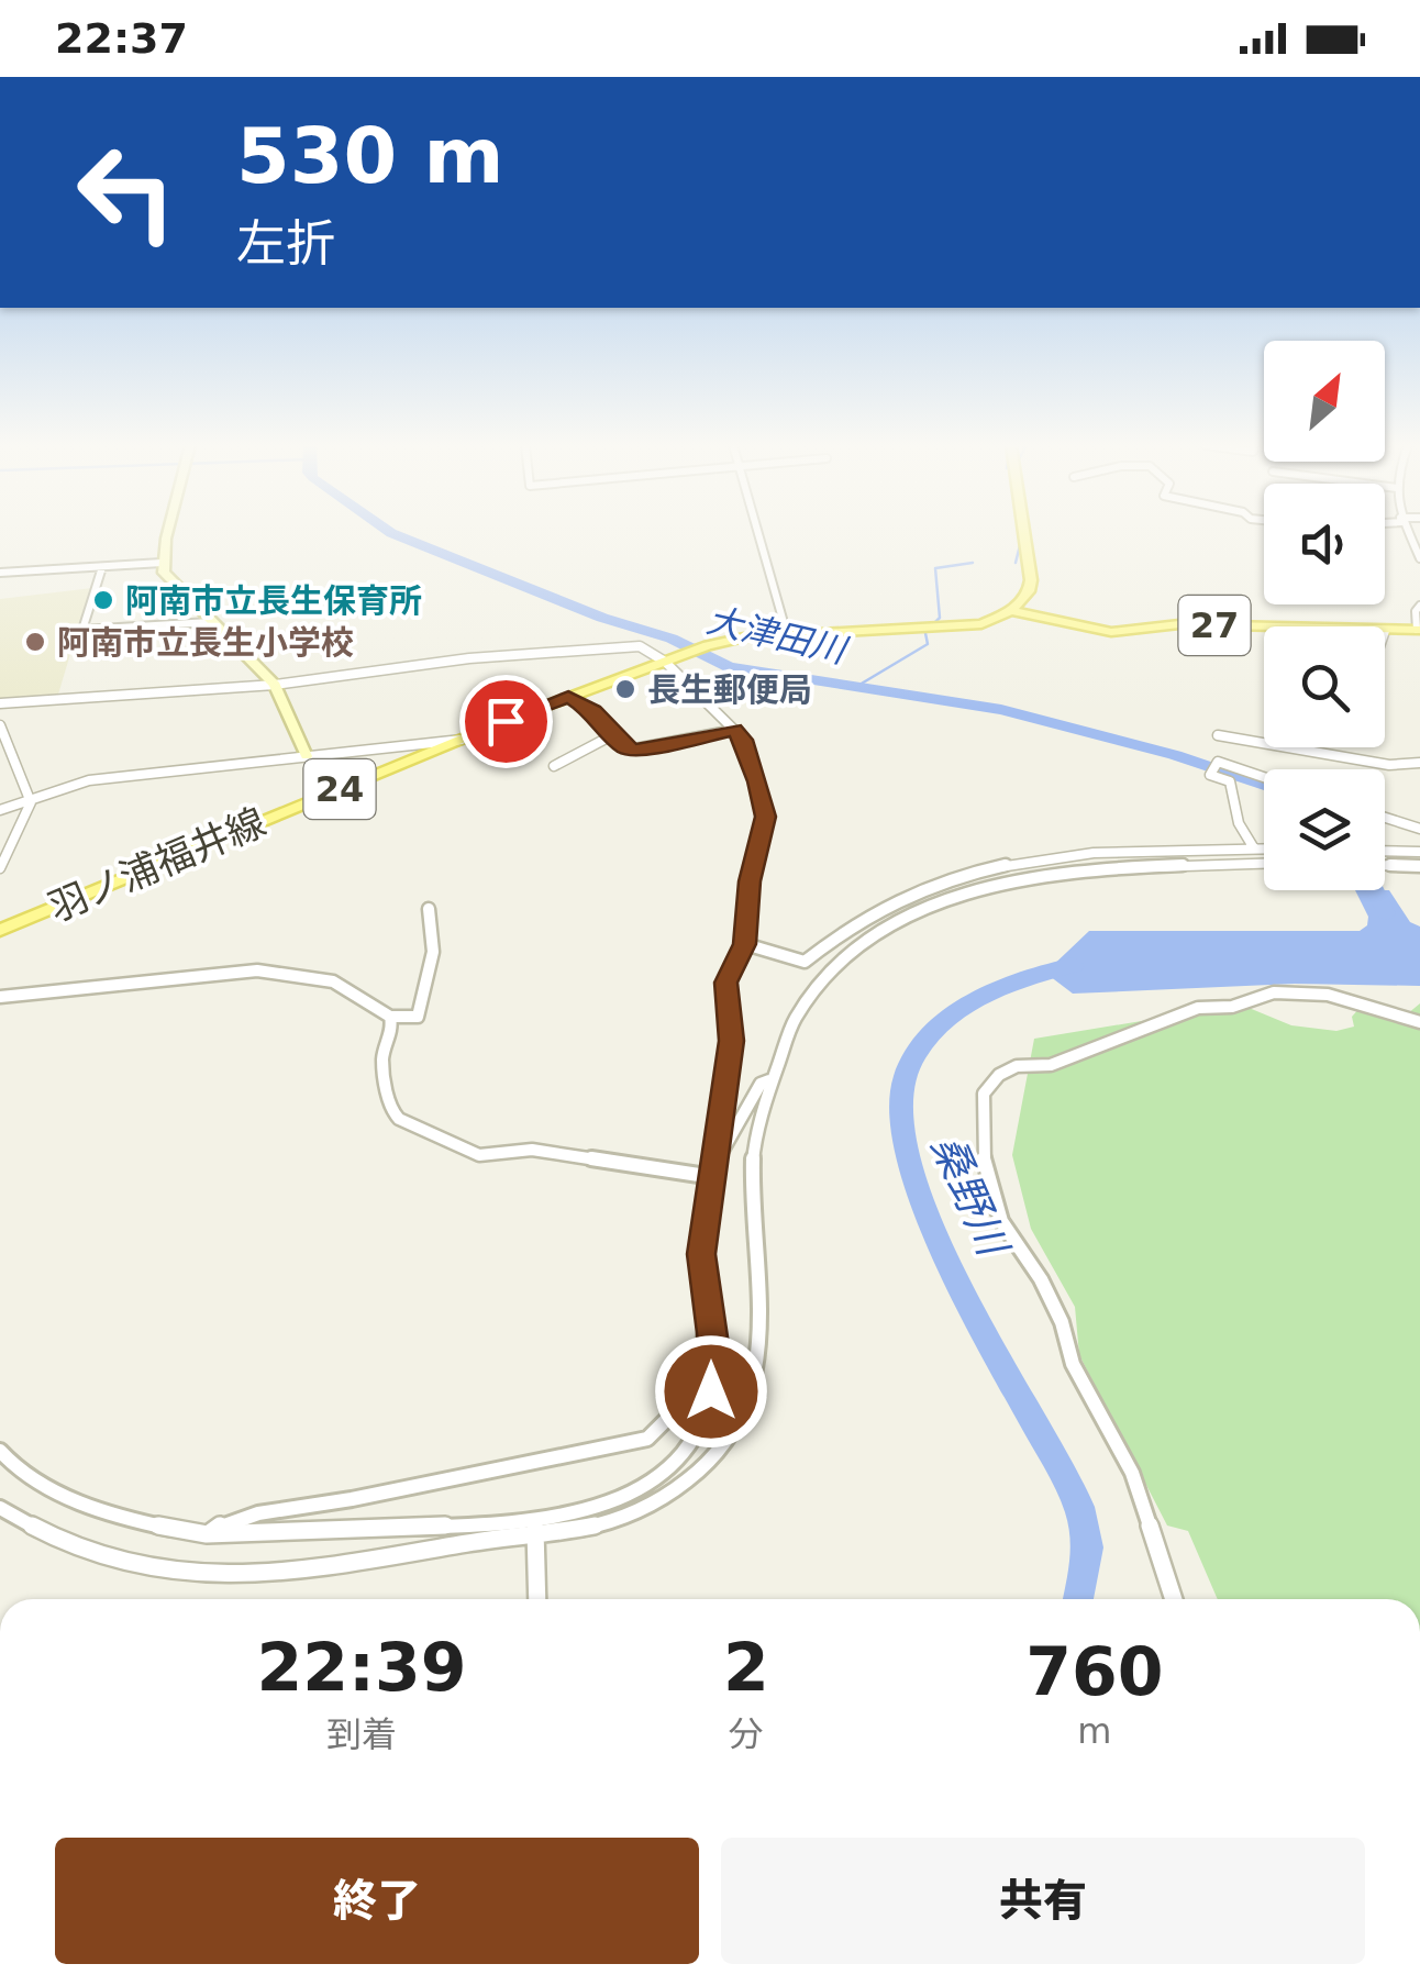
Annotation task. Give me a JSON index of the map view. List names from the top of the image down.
{
  "streets": {
    "main road": ["27", "24", "羽ノ浦福井線"]
  },
  "crossings": [
    ["27", "24"],
    ["24", "羽ノ浦福井線"]
  ],
  "water": ["大津田川", "桑野川"],
  "places": ["阿南市立長生保育所", "阿南市立長生小学校", "長生郵便局"],
  "north": "top right",
  "page": {
    "status": "22:37",
    "turn": ["530 m", "左折"],
    "eta": [
      "22:39",
      "到着",
      "2",
      "分",
      "760",
      "m"
    ],
    "buttons": ["終了", "共有"]
  }
}
